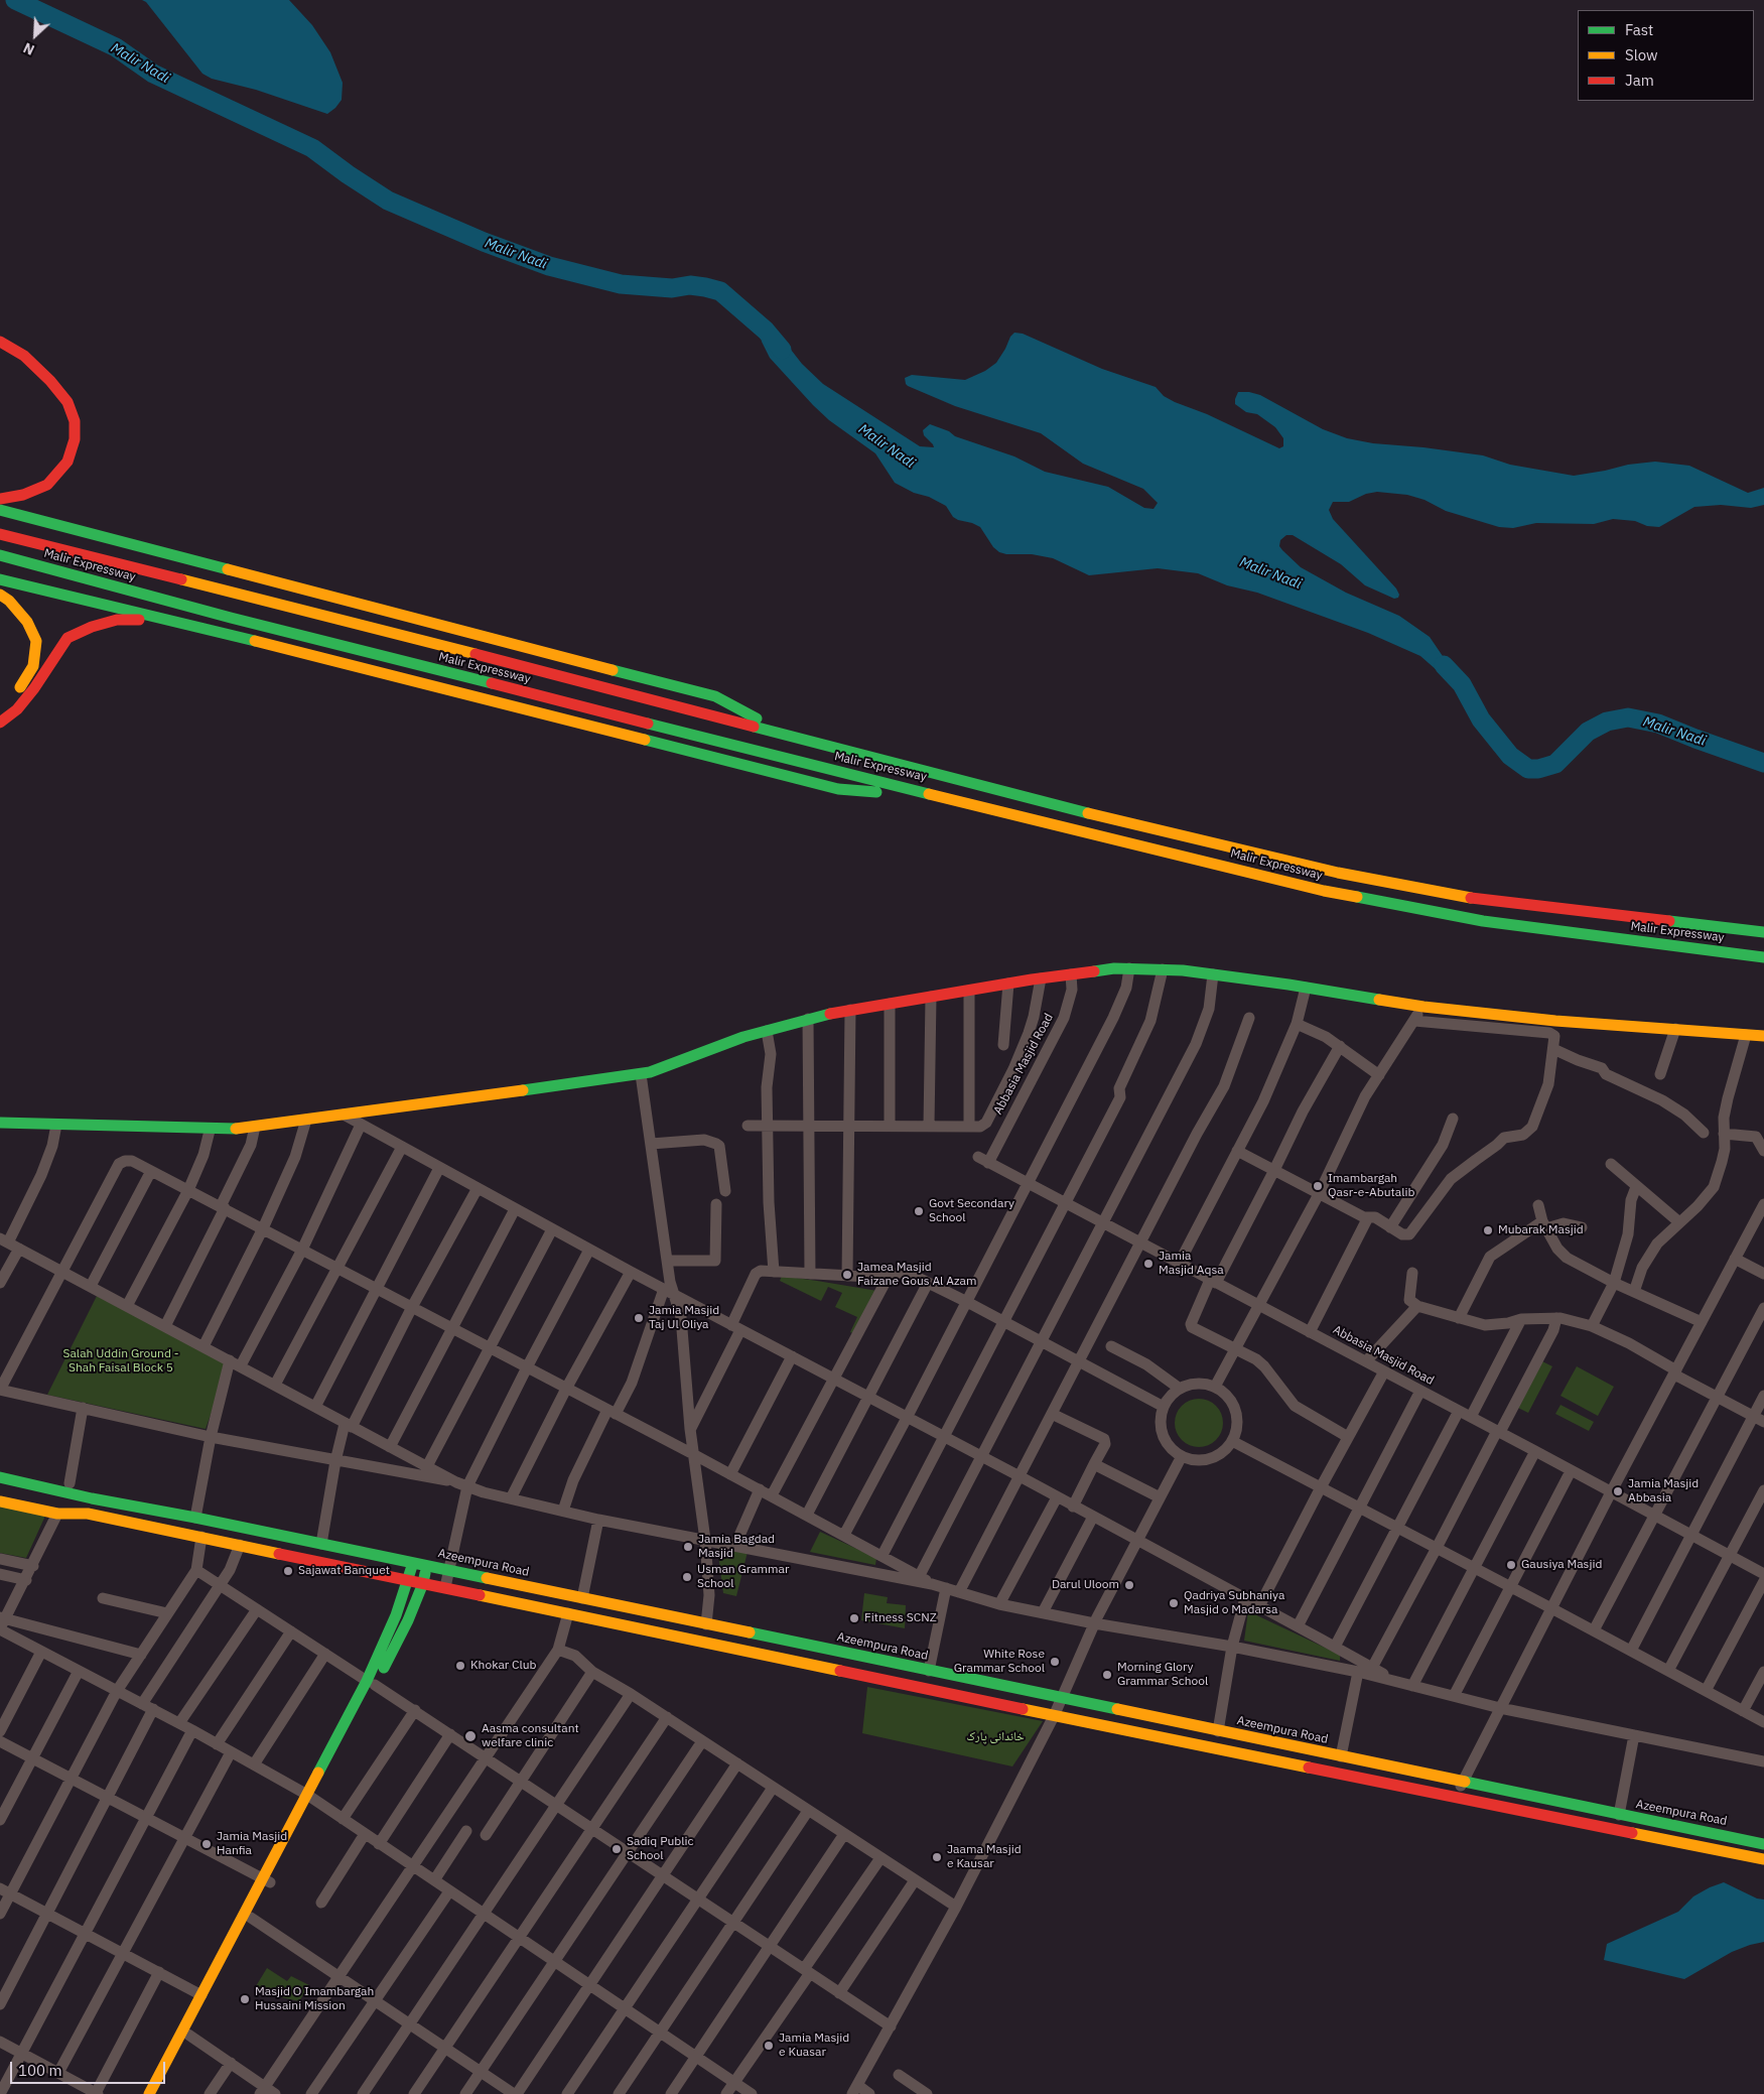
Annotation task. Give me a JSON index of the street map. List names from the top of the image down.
{
  "streets": {
    "main road": ["Malir Expressway", "Azeempura Road"],
    "street": ["Abbasia Masjid Road"]
  },
  "water": ["Malir Nadi"],
  "parks": ["Salah Uddin Ground - Shah Faisal Block 5", "خاندانی پارک"],
  "places": [
    "Imambargah Qasr-e-Abutalib",
    "Govt Secondary School",
    "Mubarak Masjid",
    "Jamia Masjid Aqsa",
    "Jamea Masjid Faizane Gous Al Azam",
    "Jamia Masjid Taj Ul Oliya",
    "Jamia Masjid Abbasia",
    "Jamia Bagdad Masjid",
    "Gausiya Masjid",
    "Sajawat Banquet",
    "Usman Grammar School",
    "Darul Uloom",
    "Qadriya Subhaniya Masjid o Madarsa",
    "Fitness SCNZ",
    "White Rose Grammar School",
    "Khokar Club",
    "Morning Glory Grammar School",
    "Aasma consultant welfare clinic",
    "Jamia Masjid Hanfia",
    "Sadiq Public School",
    "Jaama Masjid e Kausar",
    "Masjid O Imambargah Hussaini Mission",
    "Jamia Masjid e Kuasar"
  ],
  "legend": ["Fast", "Slow", "Jam"],
  "scale_bar": "100 m",
  "north": "bottom left"
}
